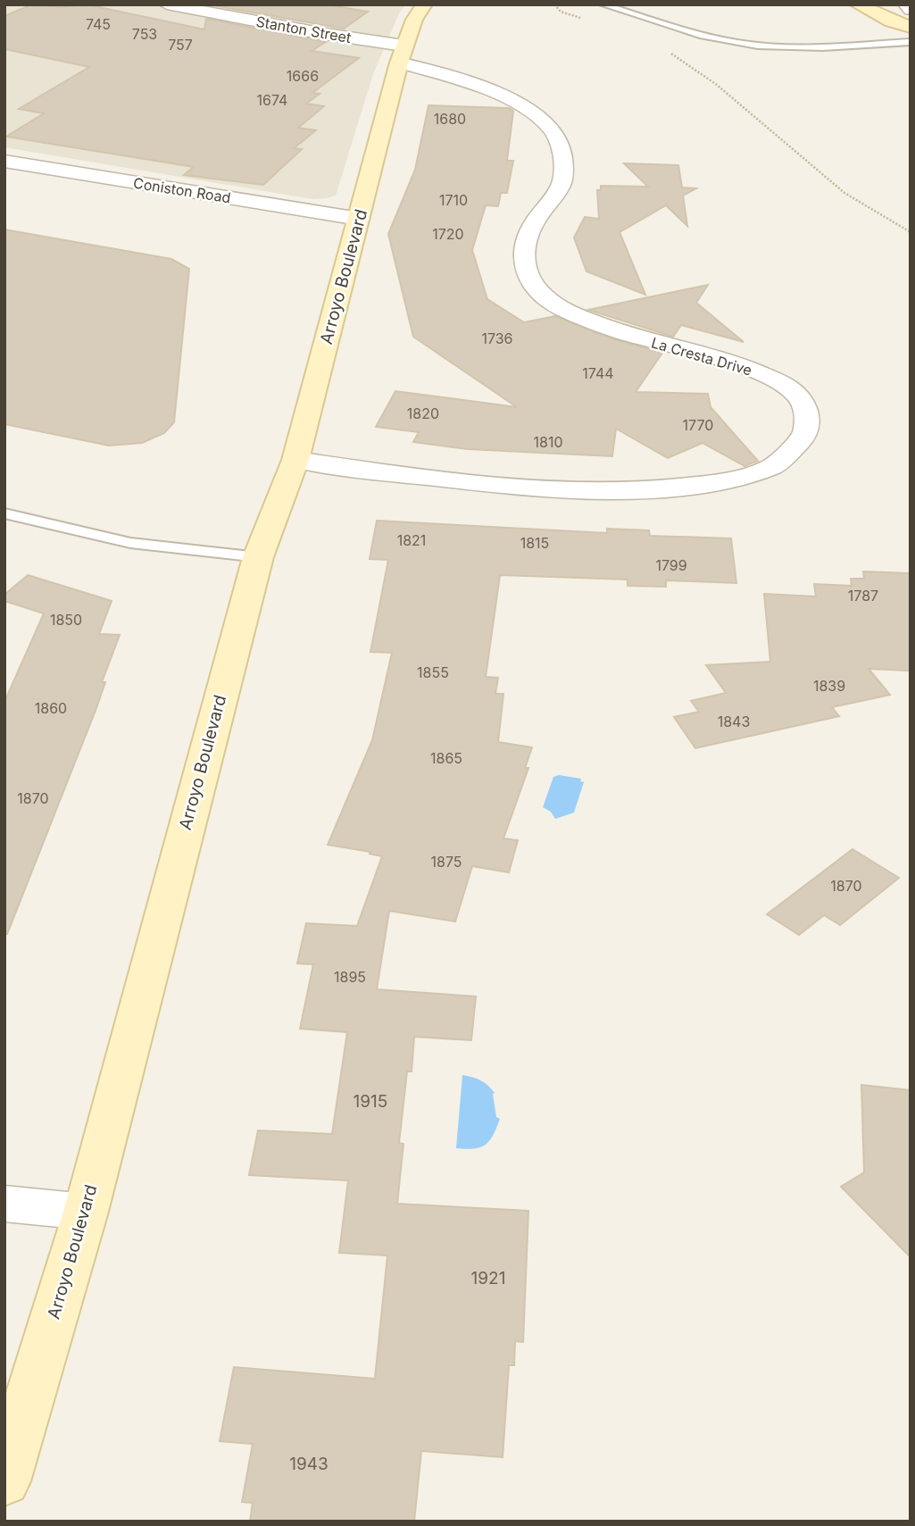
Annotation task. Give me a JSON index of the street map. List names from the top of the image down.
{
  "streets": {
    "street": [
      "Stanton Street",
      "Coniston Road",
      "Arroyo Boulevard",
      "La Cresta Drive"
    ]
  },
  "crossings": [
    ["Stanton Street", "Arroyo Boulevard"],
    ["Stanton Street", "La Cresta Drive"],
    ["Coniston Road", "Arroyo Boulevard"],
    ["Arroyo Boulevard", "La Cresta Drive"]
  ],
  "house_numbers": [
    "745",
    "753",
    "757",
    "1666",
    "1674",
    "1680",
    "1710",
    "1720",
    "1736",
    "1744",
    "1820",
    "1770",
    "1810",
    "1821",
    "1815",
    "1799",
    "1787",
    "1850",
    "1855",
    "1839",
    "1860",
    "1843",
    "1865",
    "1870",
    "1875",
    "1870",
    "1895",
    "1915",
    "1921",
    "1943"
  ]
}
